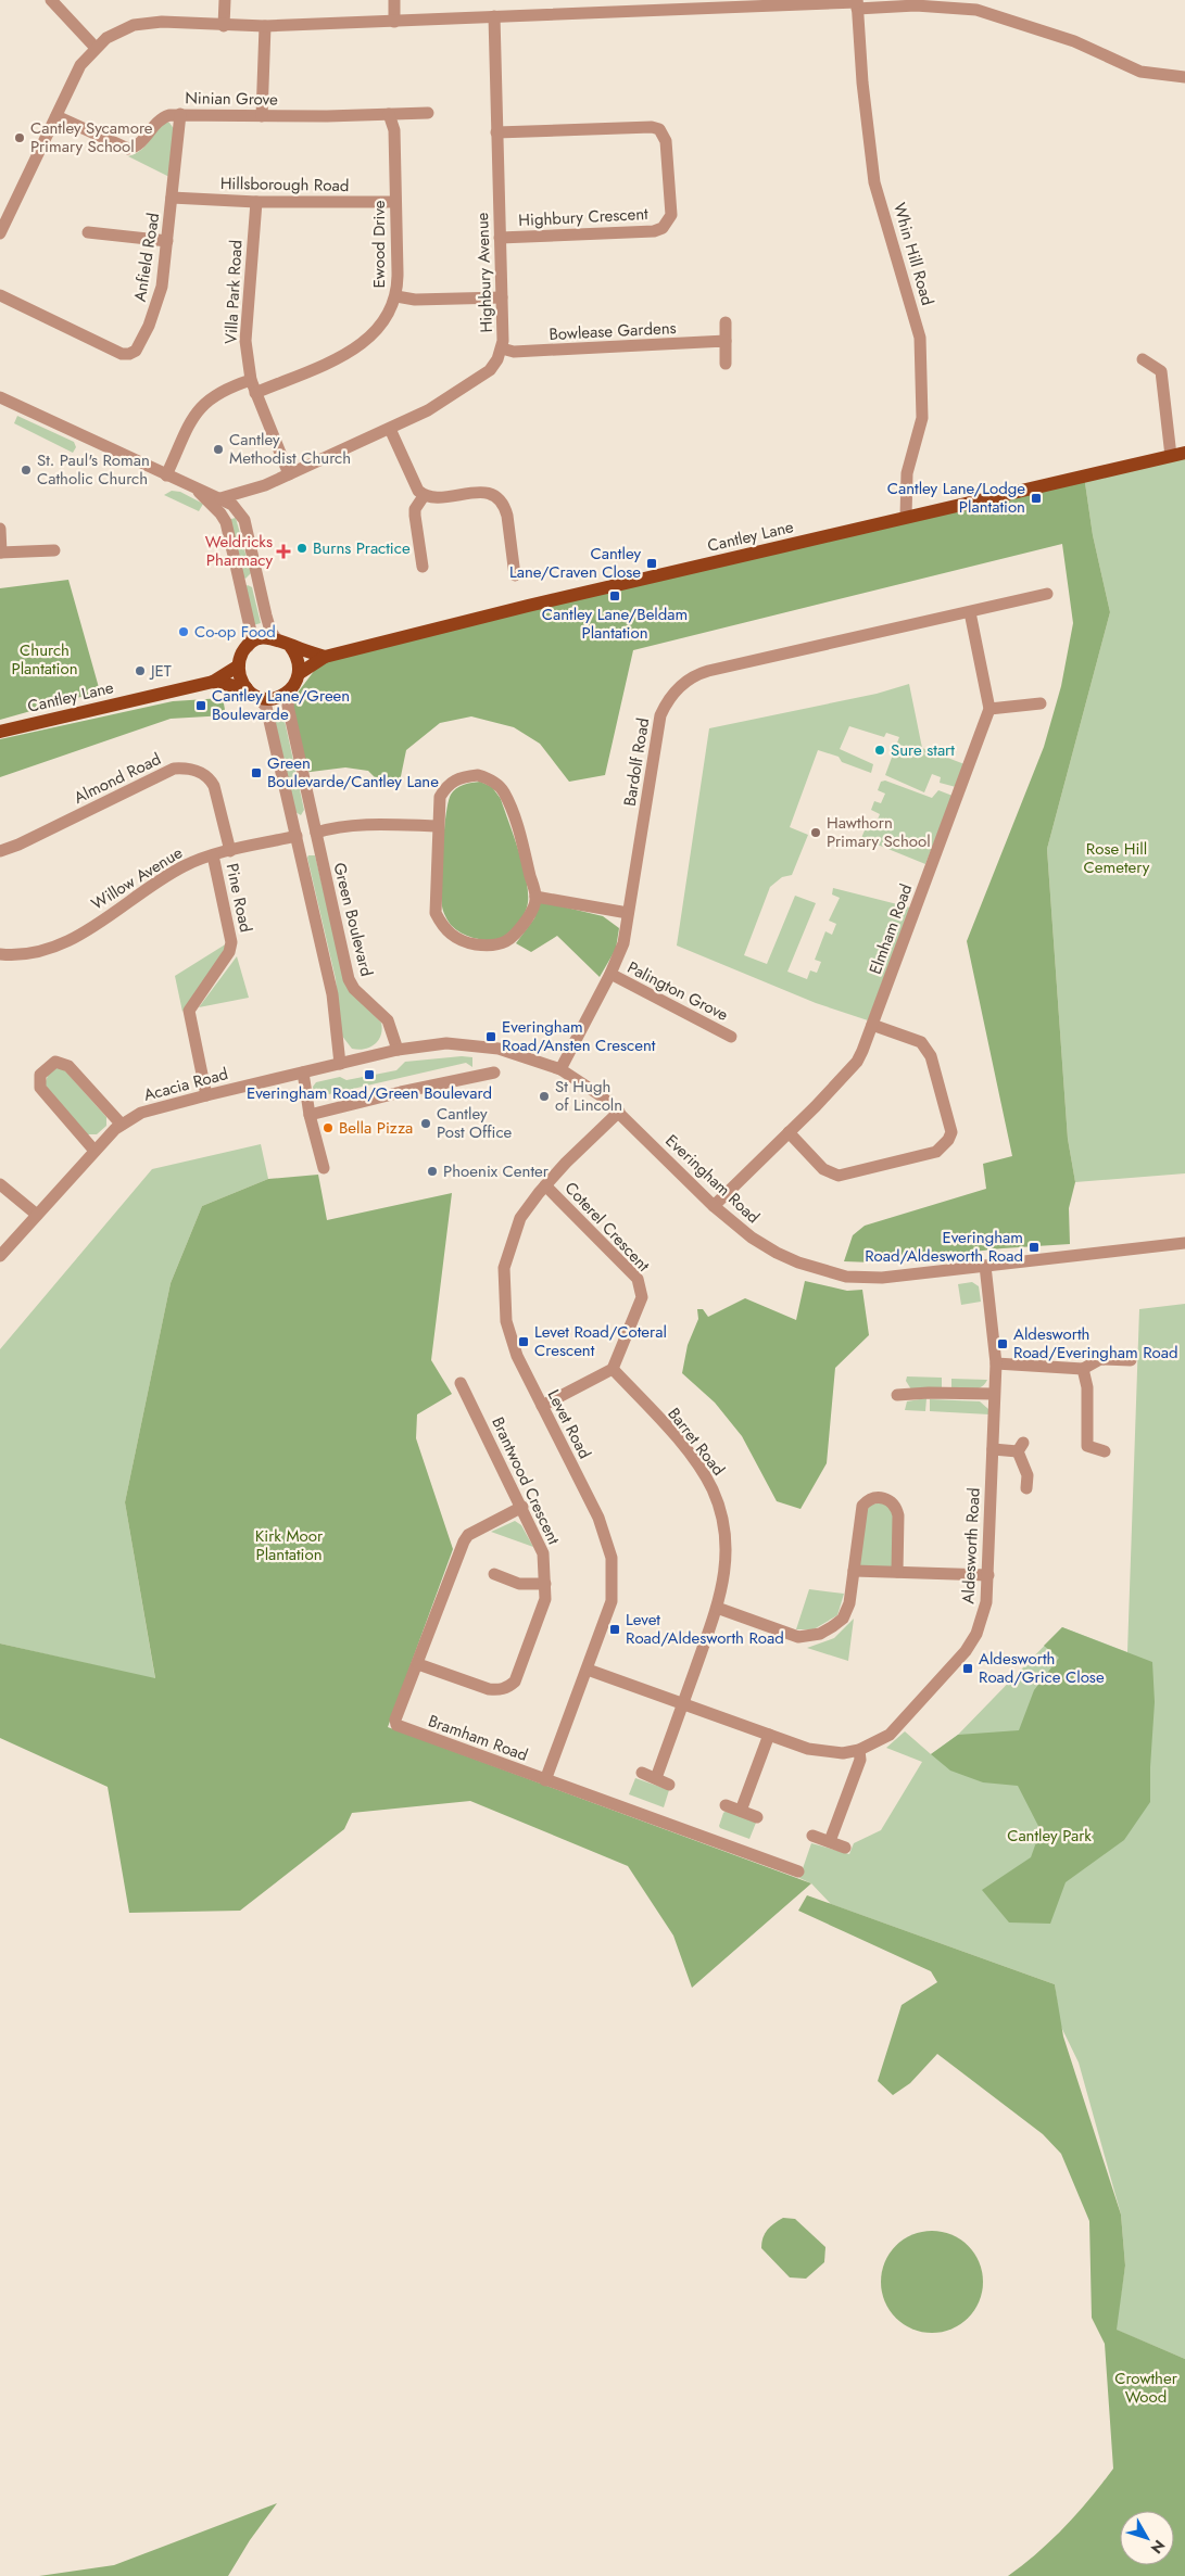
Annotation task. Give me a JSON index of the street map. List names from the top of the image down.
{
  "streets": {
    "main road": ["Cantley Lane"],
    "street": [
      "Ninian Grove",
      "Hillsborough Road",
      "Highbury Crescent",
      "Ewood Drive",
      "Whin Hill Road",
      "Anfield Road",
      "Highbury Avenue",
      "Villa Park Road",
      "Bowlease Gardens",
      "Bardolf Road",
      "Almond Road",
      "Willow Avenue",
      "Pine Road",
      "Green Boulevard",
      "Elmham Road",
      "Palington Grove",
      "Acacia Road",
      "Everingham Road",
      "Coterel Crescent",
      "Levet Road",
      "Barret Road",
      "Brantwood Crescent",
      "Aldesworth Road",
      "Bramham Road"
    ]
  },
  "crossings": [
    ["Ninian Grove", "Ewood Drive"],
    ["Ninian Grove", "Anfield Road"],
    ["Hillsborough Road", "Ewood Drive"],
    ["Hillsborough Road", "Anfield Road"],
    ["Hillsborough Road", "Villa Park Road"],
    ["Highbury Crescent", "Highbury Avenue"],
    ["Ewood Drive", "Villa Park Road"],
    ["Whin Hill Road", "Cantley Lane"],
    ["Highbury Avenue", "Villa Park Road"],
    ["Highbury Avenue", "Bowlease Gardens"],
    ["Cantley Lane", "Green Boulevard"],
    ["Bardolf Road", "Palington Grove"],
    ["Bardolf Road", "Everingham Road"],
    ["Almond Road", "Willow Avenue"],
    ["Willow Avenue", "Pine Road"],
    ["Pine Road", "Acacia Road"],
    ["Green Boulevard", "Everingham Road"],
    ["Elmham Road", "Everingham Road"],
    ["Acacia Road", "Everingham Road"],
    ["Everingham Road", "Levet Road"],
    ["Everingham Road", "Aldesworth Road"],
    ["Coterel Crescent", "Levet Road"],
    ["Coterel Crescent", "Barret Road"],
    ["Levet Road", "Aldesworth Road"],
    ["Levet Road", "Bramham Road"],
    ["Barret Road", "Aldesworth Road"],
    ["Brantwood Crescent", "Bramham Road"]
  ],
  "parks": [
    "Church Plantation",
    "Rose Hill Cemetery",
    "Kirk Moor Plantation",
    "Cantley Park",
    "Crowther Wood"
  ],
  "places": {
    "other": [
      "Cantley Sycamore Primary School",
      "Cantley Methodist Church",
      "St. Paul's Roman Catholic Church",
      "Burns Practice",
      "Co-op Food",
      "JET",
      "Sure start",
      "Hawthorn Primary School",
      "St Hugh of Lincoln",
      "Cantley Post Office",
      "Bella Pizza",
      "Phoenix Center"
    ],
    "transit": [
      "Cantley Lane/Lodge Plantation",
      "Cantley Lane/Craven Close",
      "Cantley Lane/Beldam Plantation",
      "Cantley Lane/Green Boulevarde",
      "Green Boulevarde/Cantley Lane",
      "Everingham Road/Ansten Crescent",
      "Everingham Road/Green Boulevard",
      "Everingham Road/Aldesworth Road",
      "Levet Road/Coteral Crescent",
      "Aldesworth Road/Everingham Road",
      "Levet Road/Aldesworth Road",
      "Aldesworth Road/Grice Close"
    ],
    "health": ["Weldricks Pharmacy"]
  },
  "north": "bottom right"
}
